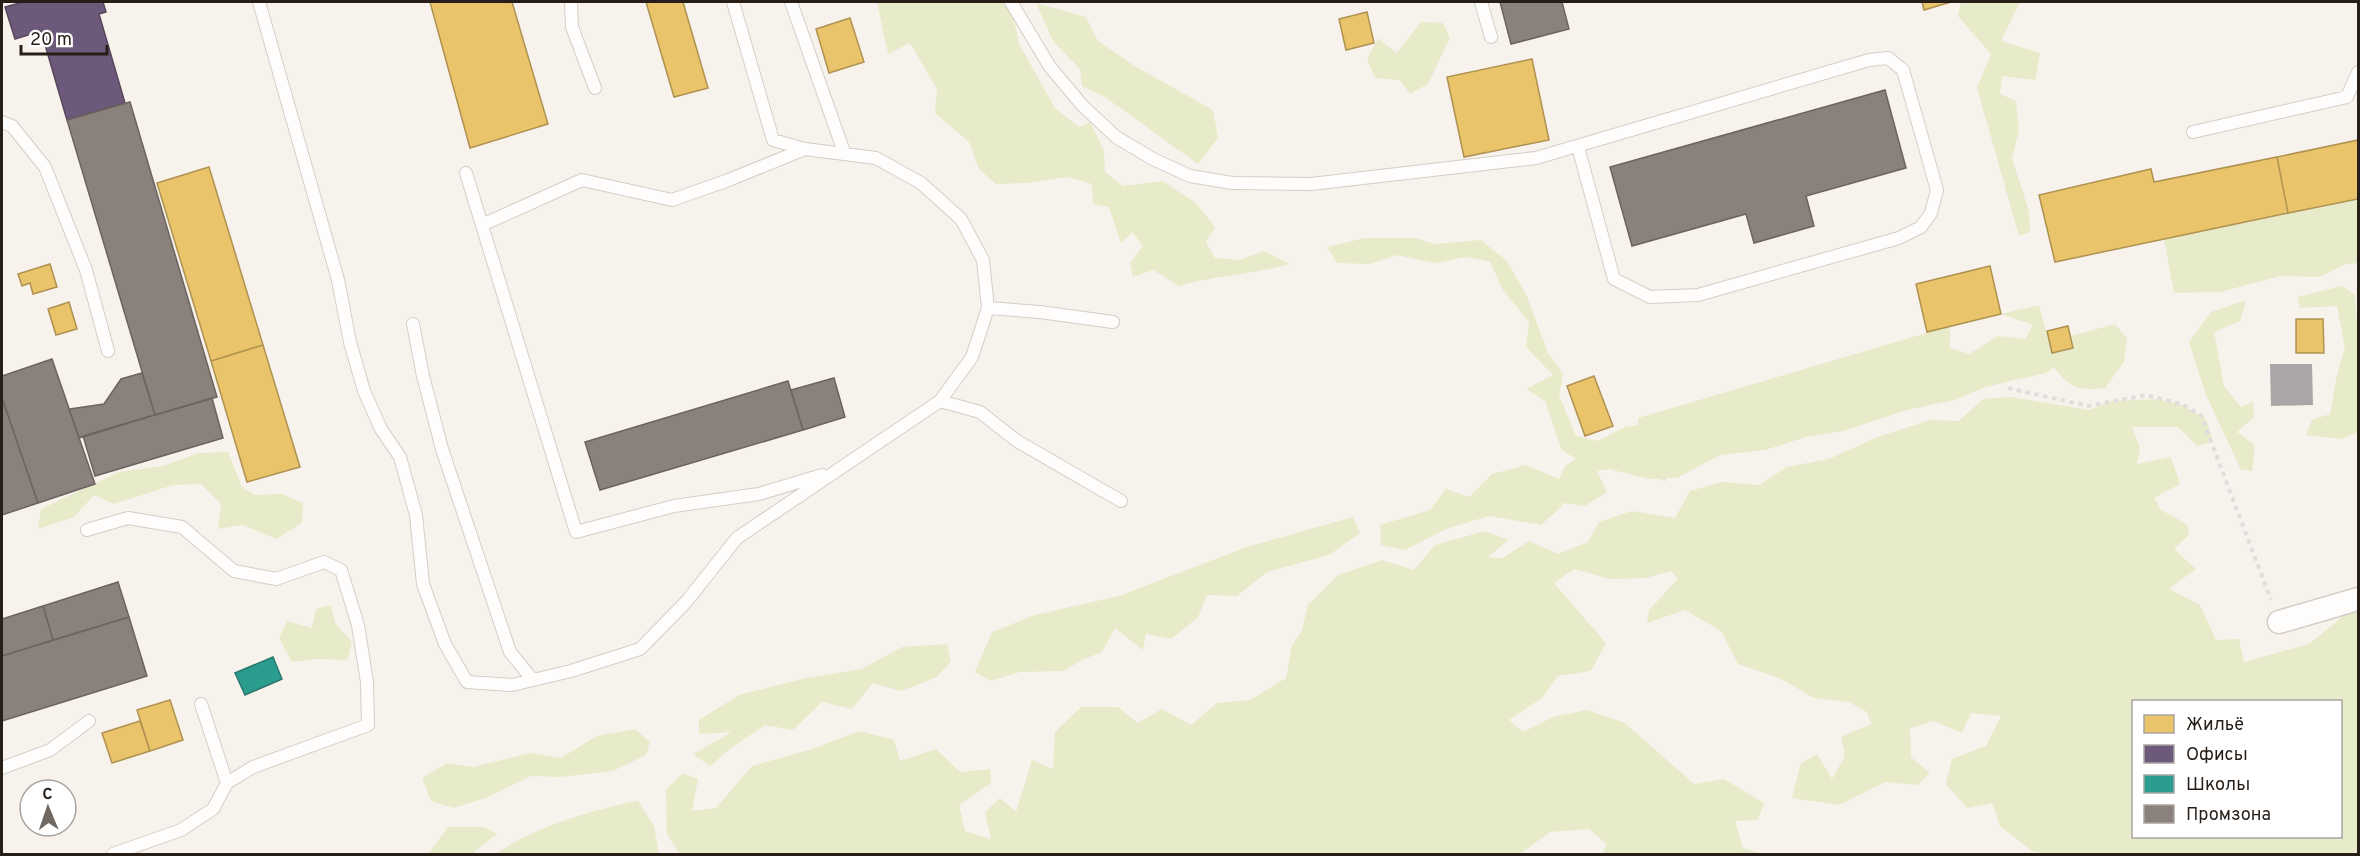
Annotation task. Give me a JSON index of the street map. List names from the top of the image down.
{
  "legend": [
    "Жильё",
    "Офисы",
    "Школы",
    "Промзона"
  ],
  "scale_bar": "20 m",
  "north": "top"
}
